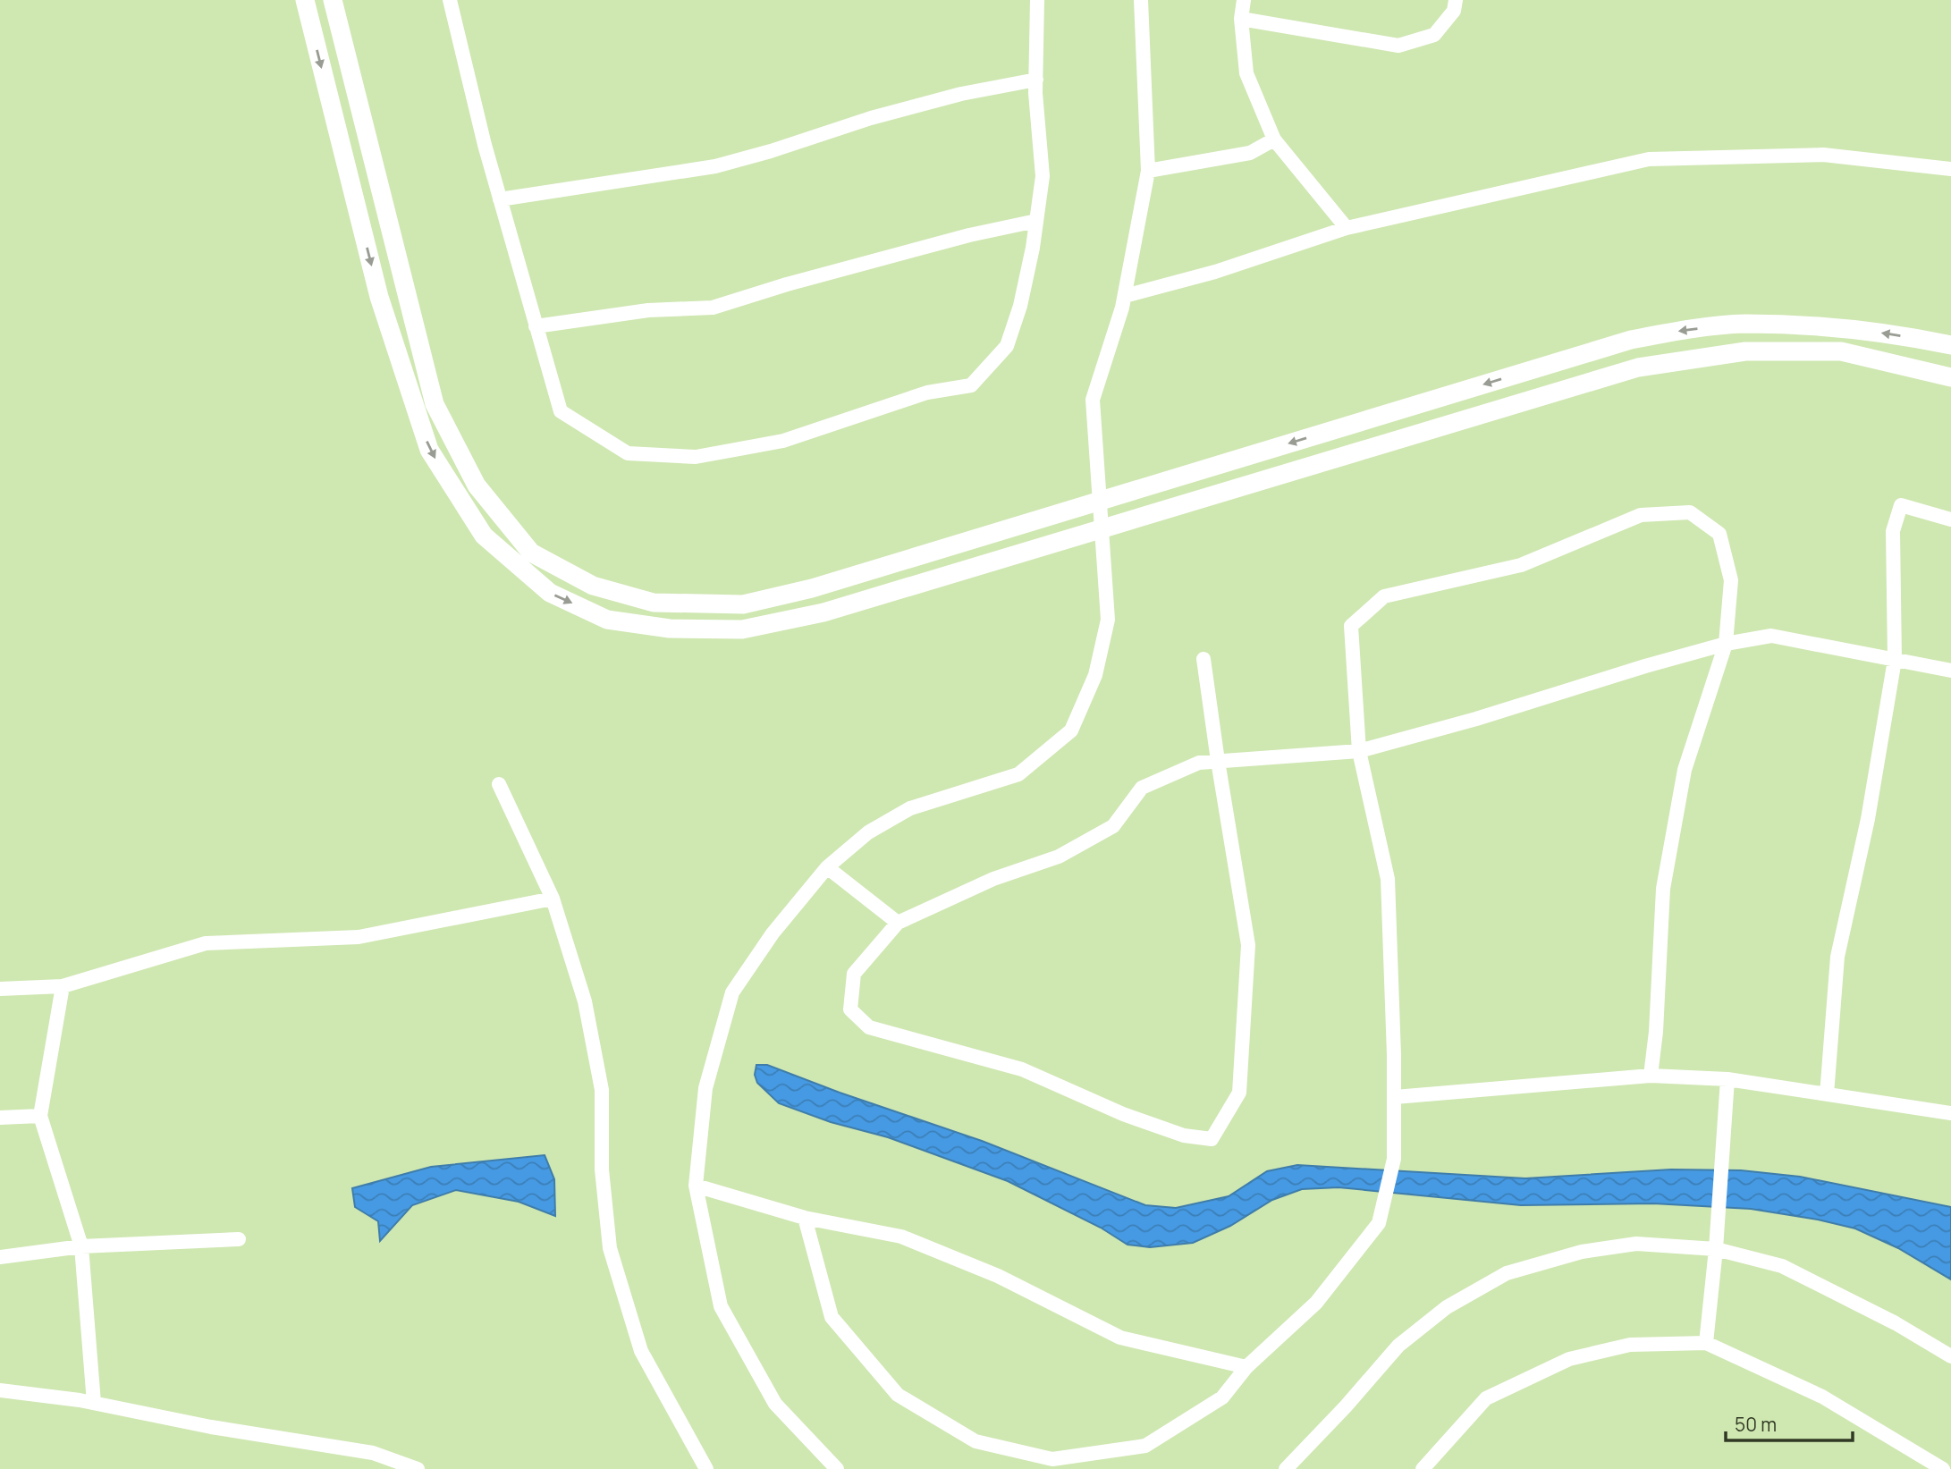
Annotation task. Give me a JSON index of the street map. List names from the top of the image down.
{
  "scale_bar": "50 m"
}
